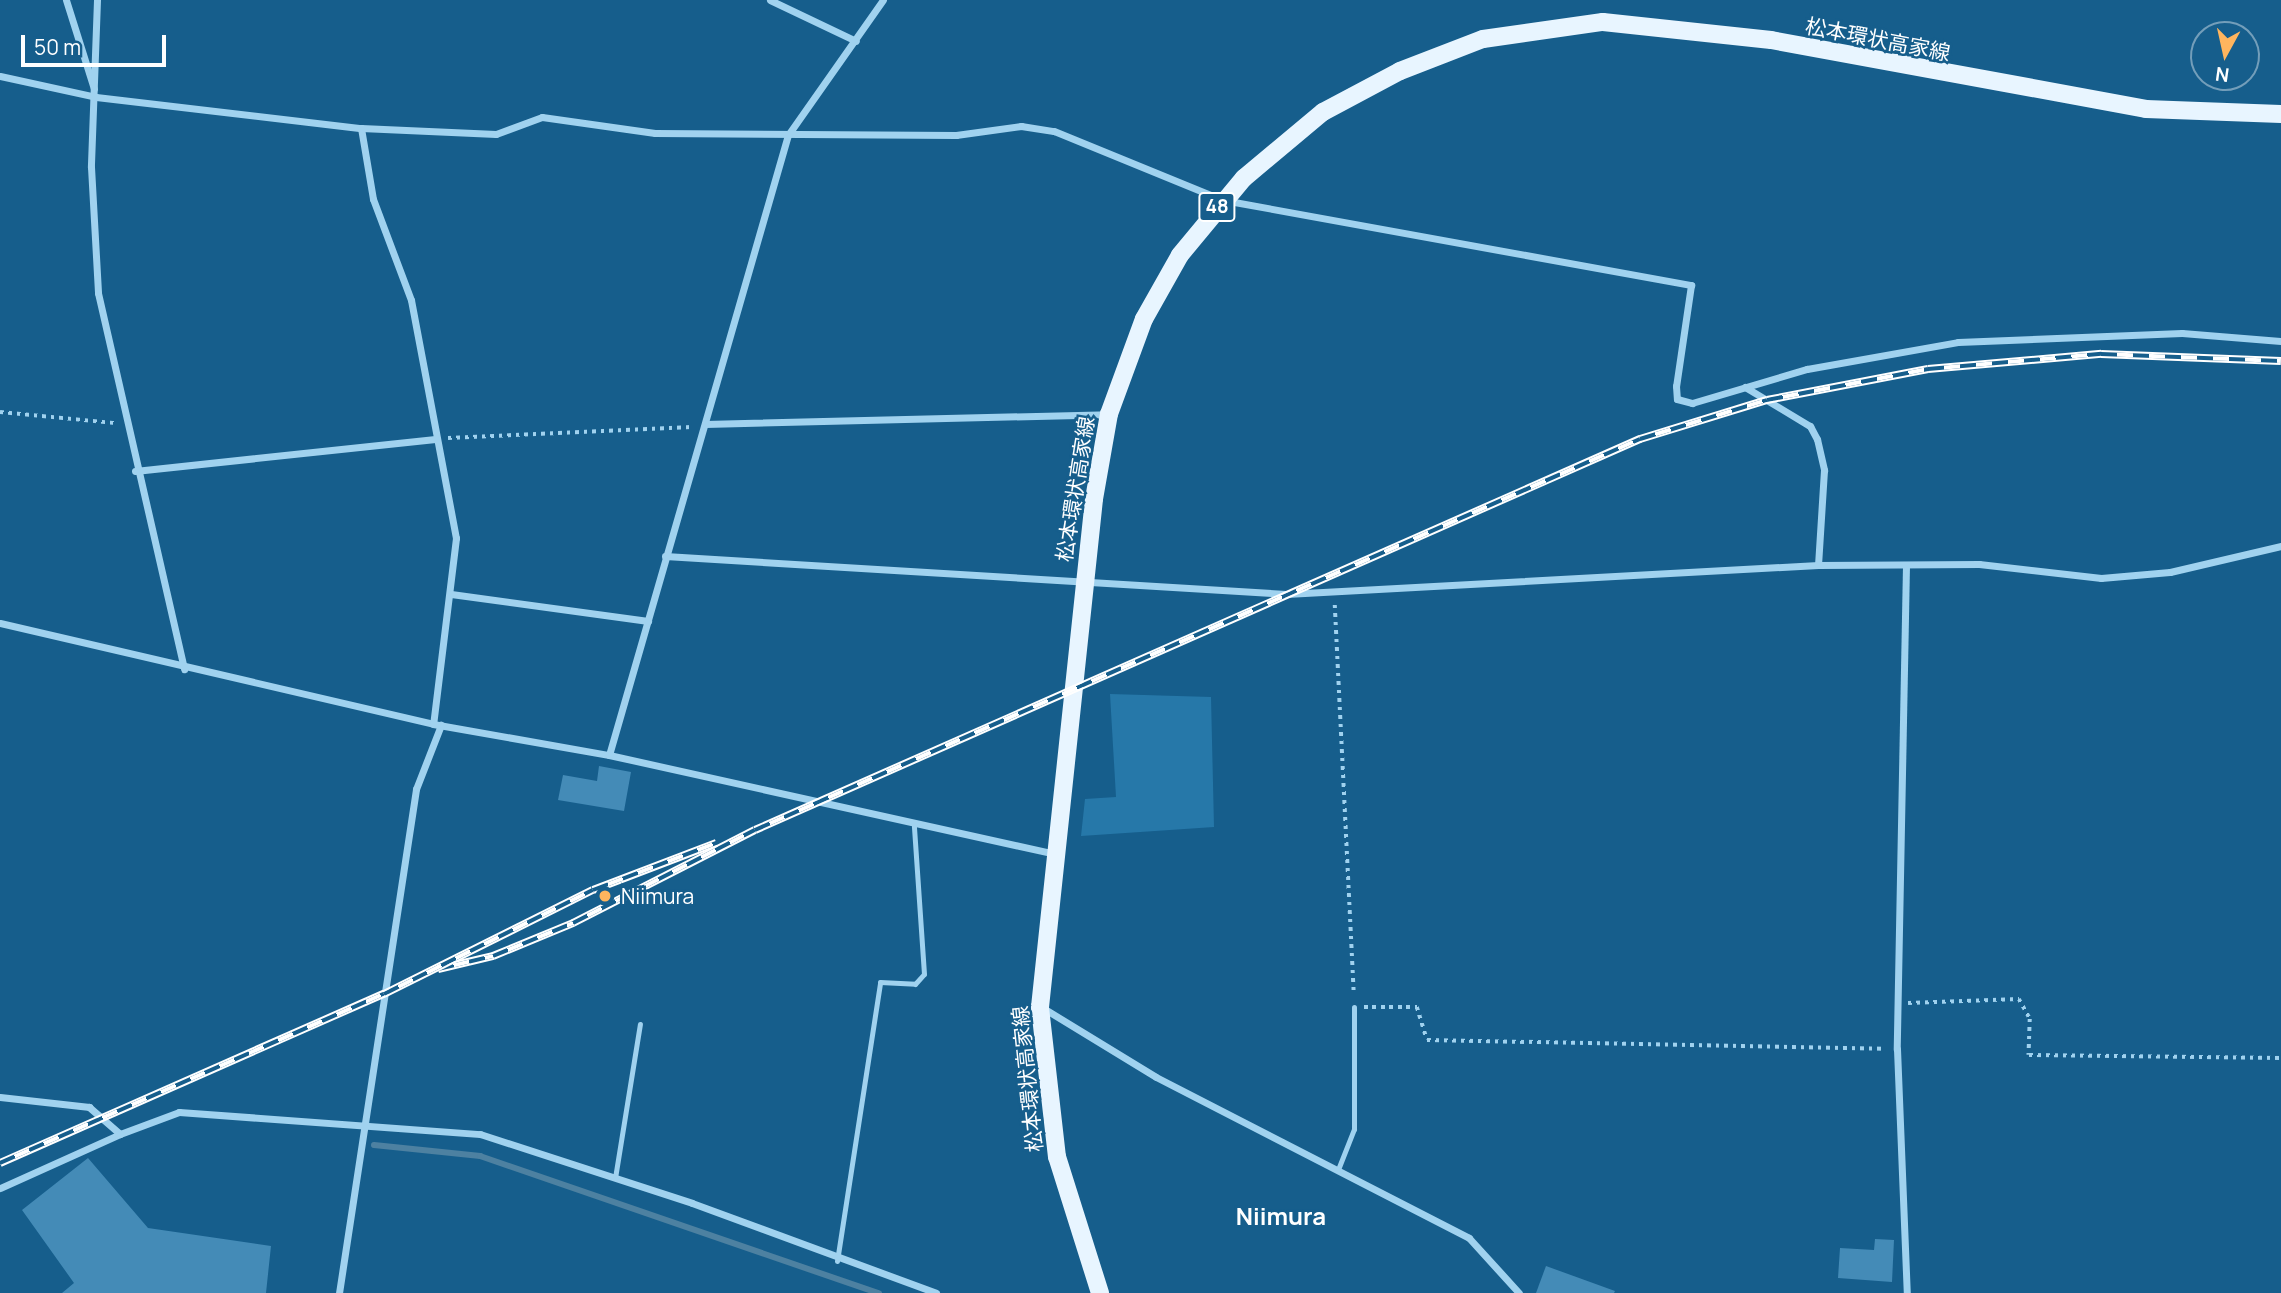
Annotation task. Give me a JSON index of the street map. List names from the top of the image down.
{
  "streets": {
    "main road": ["松本環状高家線", "48"]
  },
  "districts": ["Niimura"],
  "places": ["Niimura"],
  "scale_bar": "50 m",
  "north": "bottom"
}
